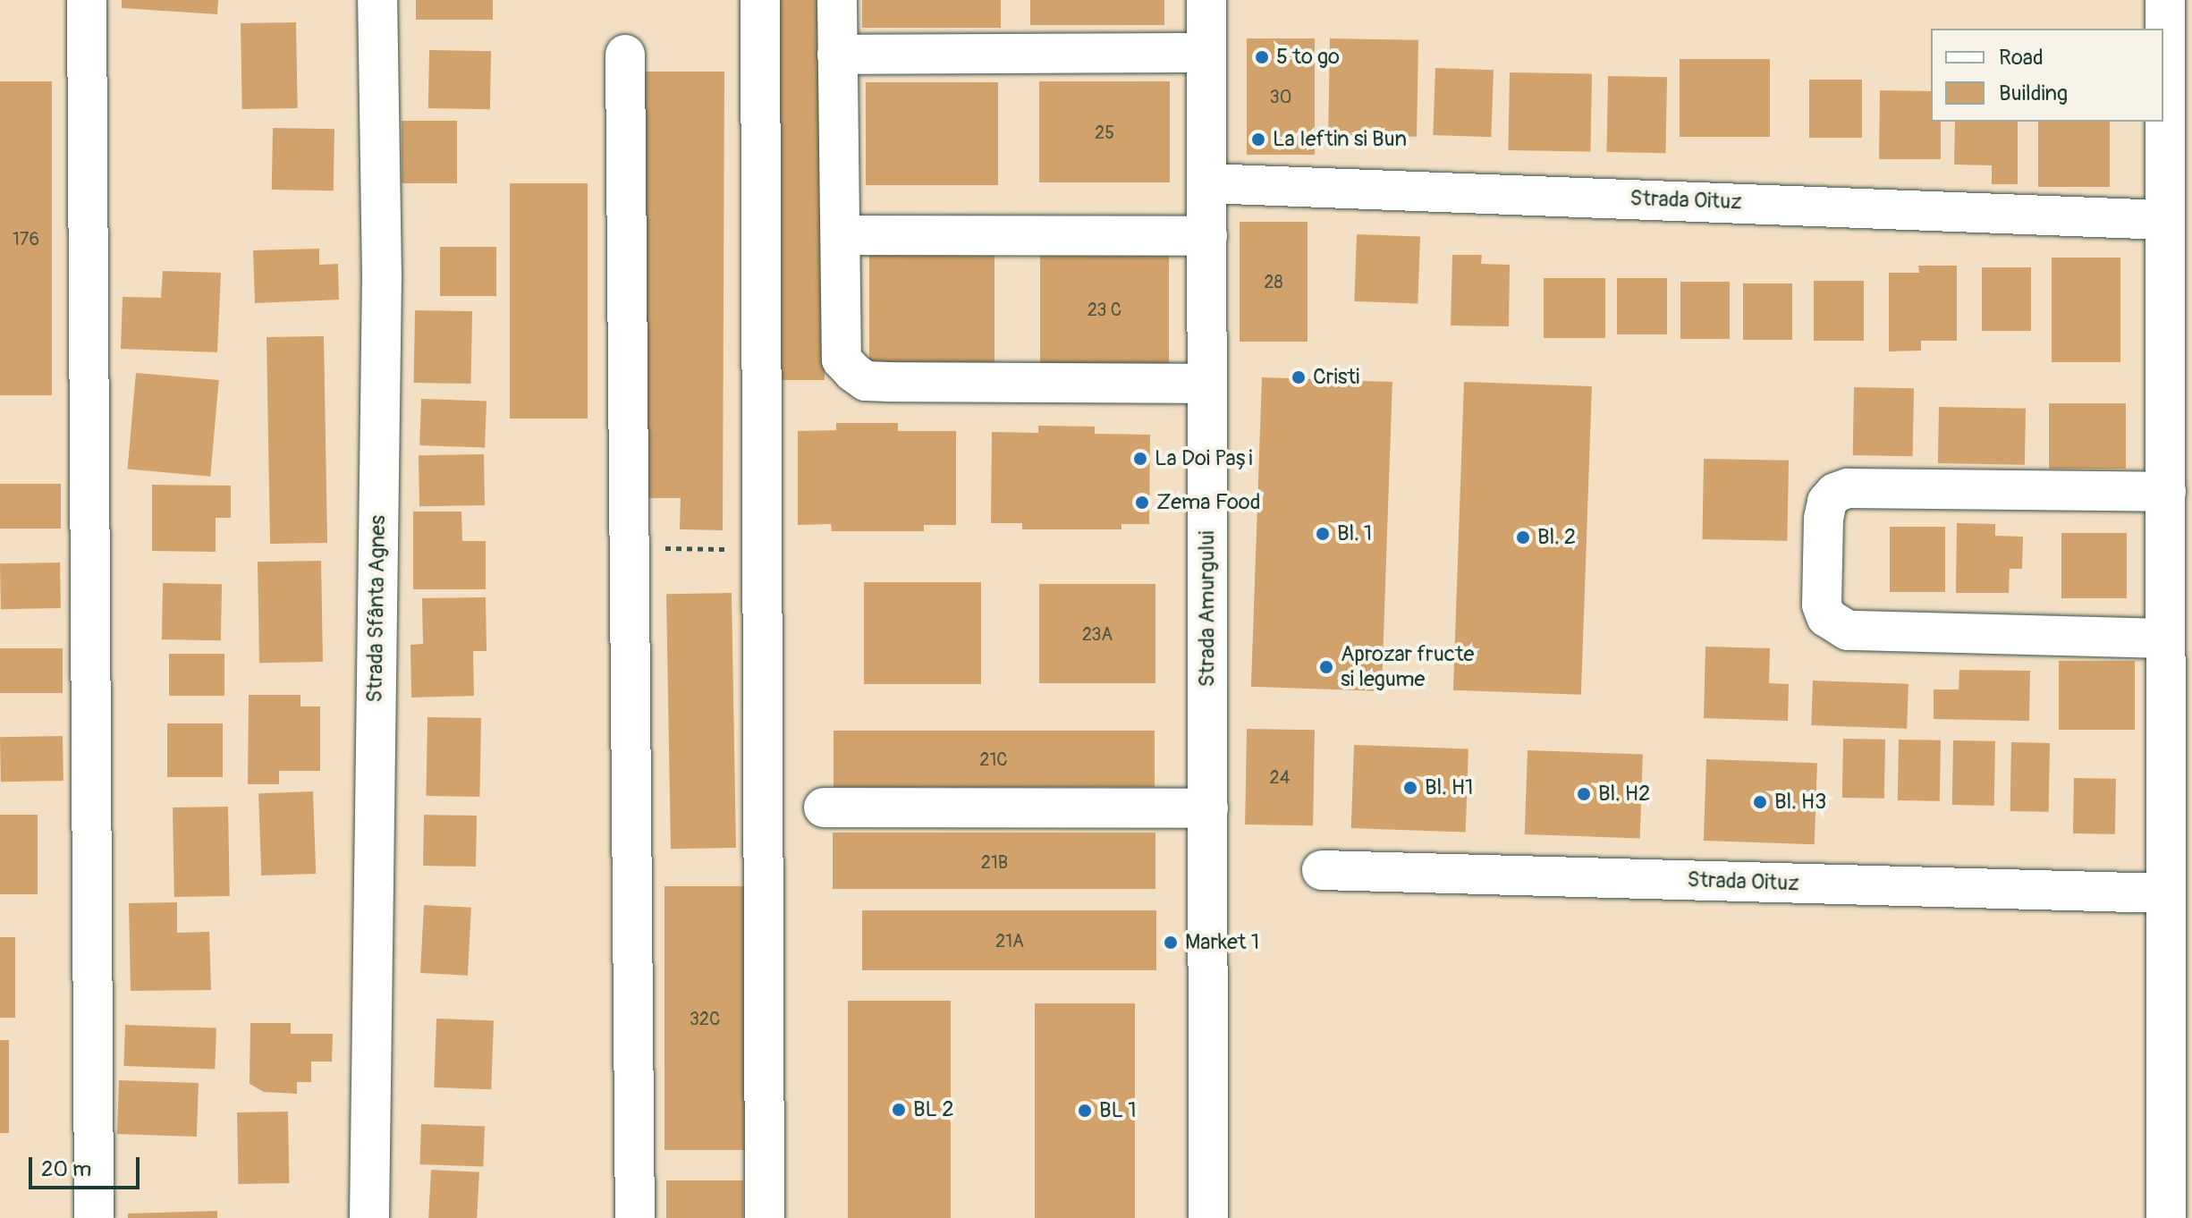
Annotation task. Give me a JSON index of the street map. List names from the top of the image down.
{
  "streets": {
    "street": ["Strada Oituz", "Strada Sfânta Agnes", "Strada Amurgului"]
  },
  "crossings": [
    ["Strada Oituz", "Strada Amurgului"]
  ],
  "places": [
    "5 to go",
    "La Ieftin si Bun",
    "Cristi",
    "La Doi Pași",
    "Zema Food",
    "Bl. 1",
    "Bl. 2",
    "Aprozar fructe si legume",
    "Bl. H1",
    "Bl. H2",
    "Bl. H3",
    "Market 1",
    "BL 2",
    "BL 1"
  ],
  "house_numbers": [
    "30",
    "25",
    "176",
    "28",
    "23 C",
    "23A",
    "21C",
    "24",
    "21B",
    "21A",
    "32C"
  ],
  "legend": ["Road", "Building"],
  "scale_bar": "20 m"
}
